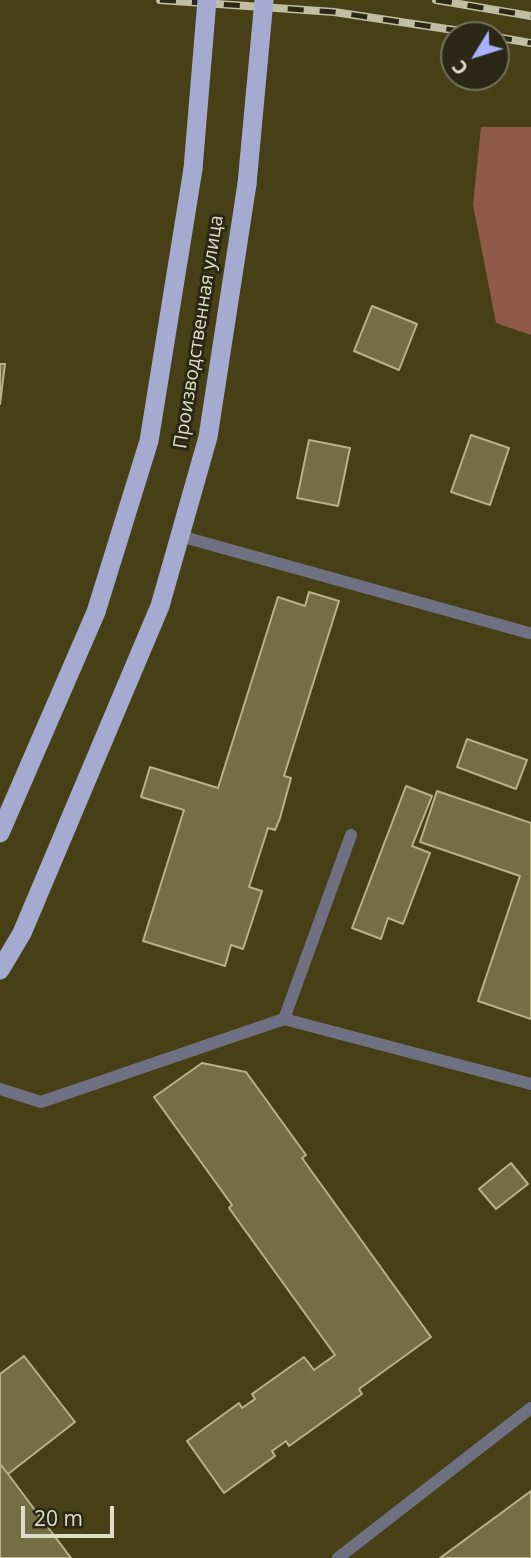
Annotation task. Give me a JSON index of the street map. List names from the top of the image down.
{
  "streets": {
    "highway": ["Производственная улица"]
  },
  "scale_bar": "20 m",
  "north": "bottom left"
}
